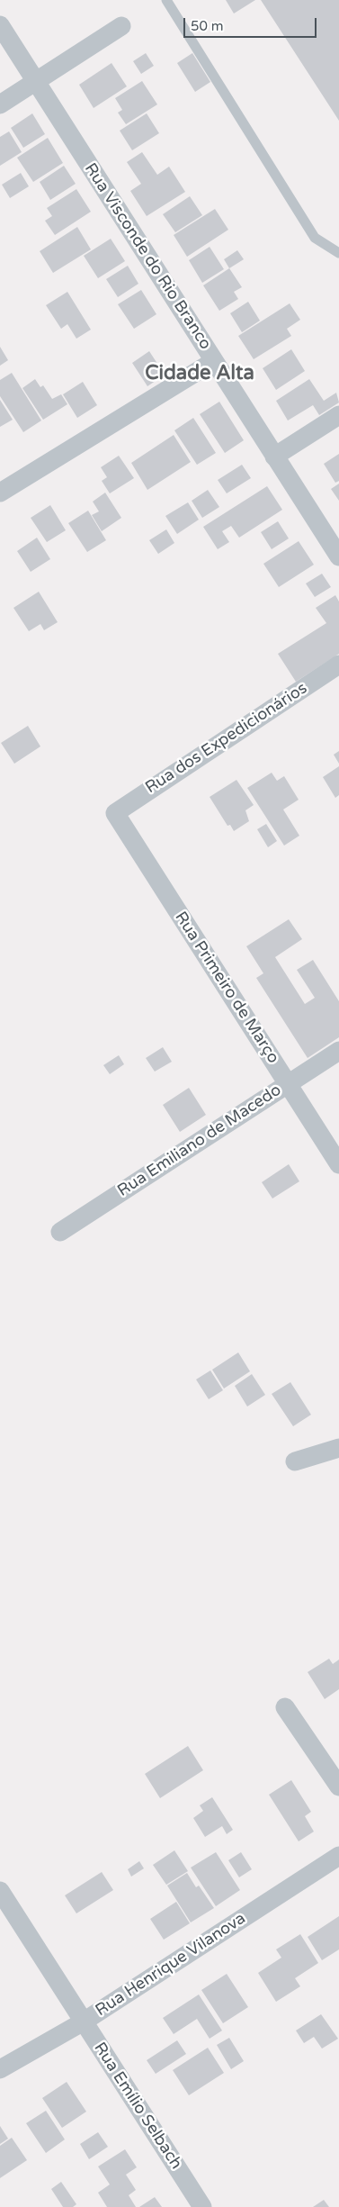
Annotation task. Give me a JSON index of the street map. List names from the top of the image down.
{
  "streets": {
    "street": [
      "Rua Visconde do Rio Branco",
      "Rua dos Expedicionários",
      "Rua Primeiro de Março",
      "Rua Emiliano de Macedo",
      "Rua Henrique Vilanova",
      "Rua Emílio Selbach"
    ]
  },
  "crossings": [
    ["Rua dos Expedicionários", "Rua Primeiro de Março"],
    ["Rua Primeiro de Março", "Rua Emiliano de Macedo"],
    ["Rua Henrique Vilanova", "Rua Emílio Selbach"]
  ],
  "districts": ["Cidade Alta"],
  "scale_bar": "50 m"
}
